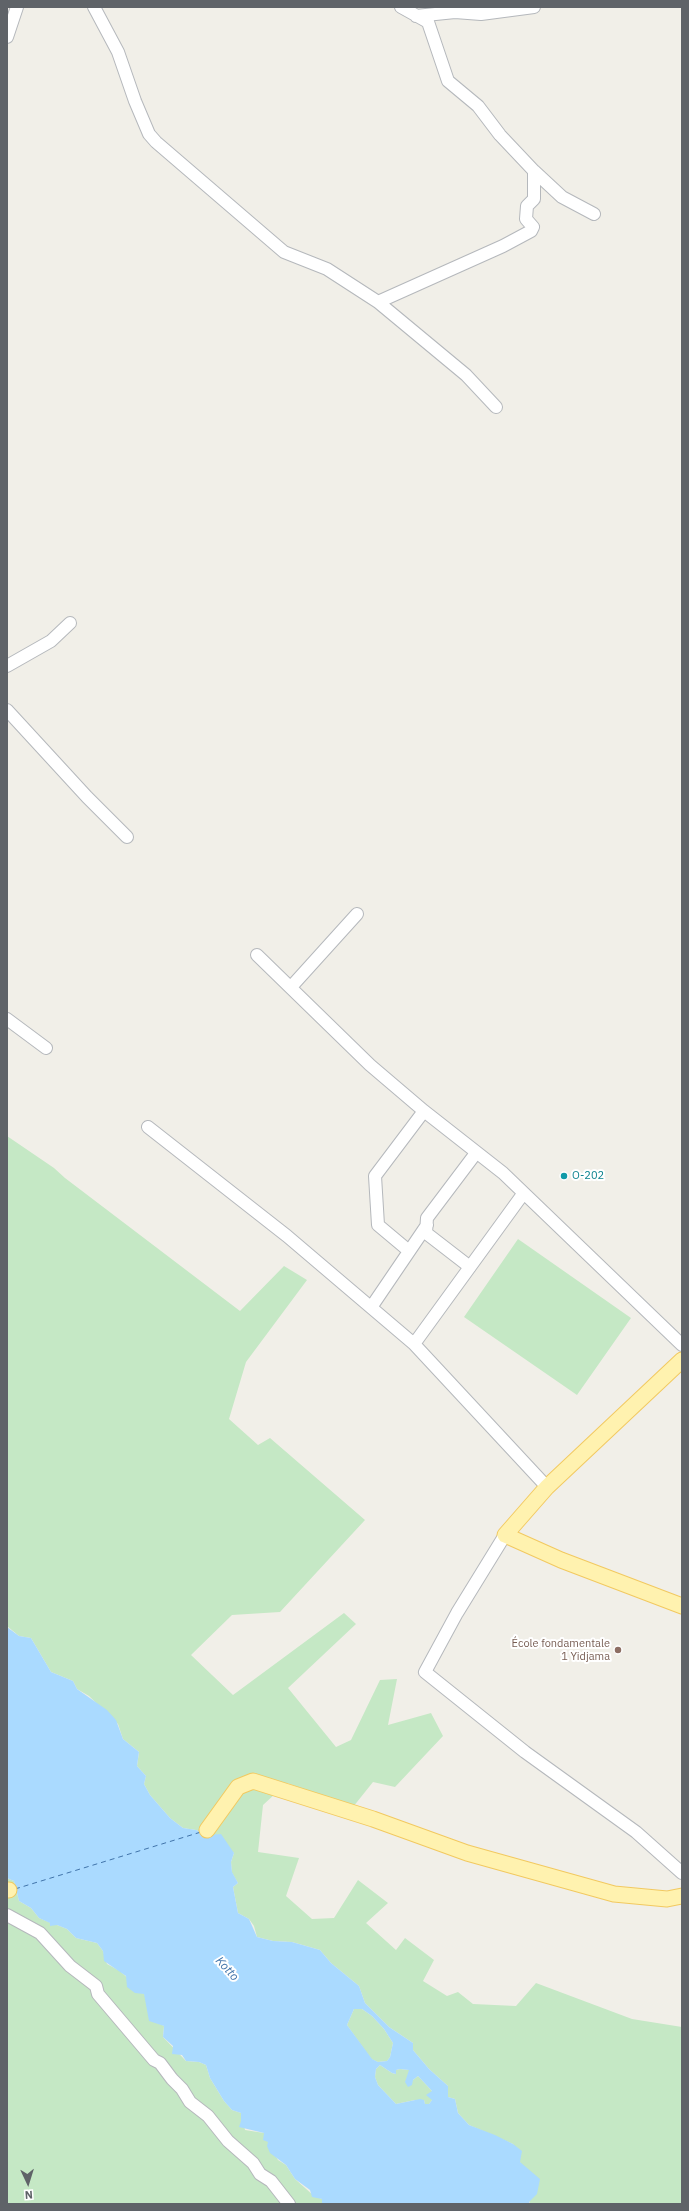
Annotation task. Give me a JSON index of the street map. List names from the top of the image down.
{
  "water": ["Kotto"],
  "places": ["O-202", "École fondamentale 1 Yidjama"],
  "north": "bottom"
}
